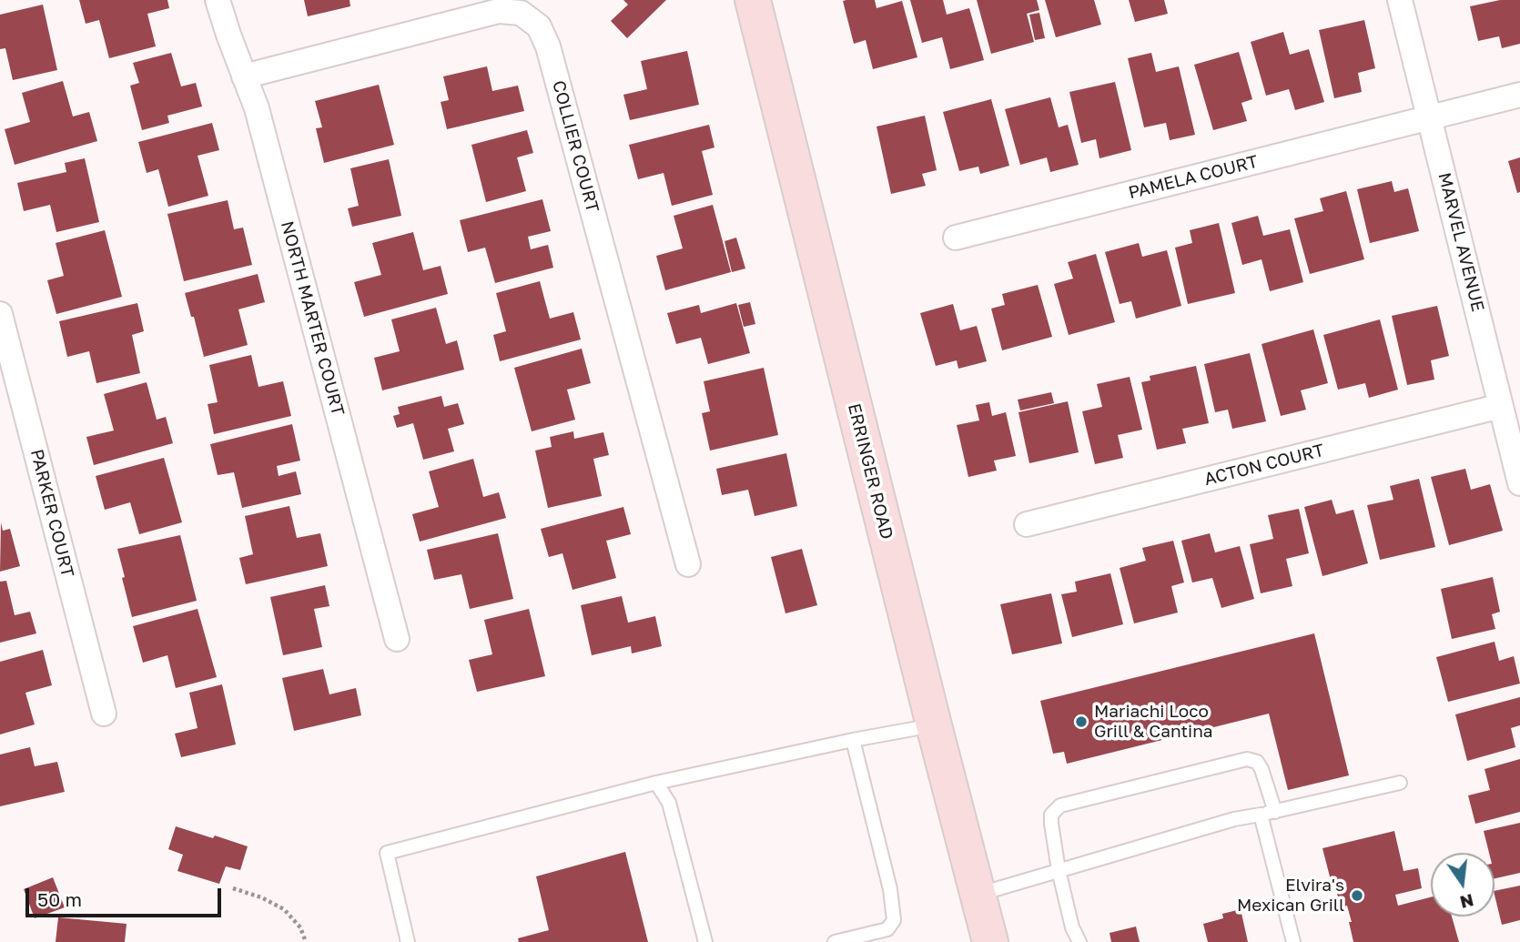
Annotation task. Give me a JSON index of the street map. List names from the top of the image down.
{
  "streets": {
    "main road": ["ERRINGER ROAD"],
    "street": [
      "COLLIER COURT",
      "PAMELA COURT",
      "MARVEL AVENUE",
      "NORTH MARTER COURT",
      "ACTON COURT",
      "PARKER COURT"
    ]
  },
  "crossings": [
    ["COLLIER COURT", "NORTH MARTER COURT"],
    ["PAMELA COURT", "MARVEL AVENUE"],
    ["MARVEL AVENUE", "ACTON COURT"]
  ],
  "places": ["Mariachi Loco Grill & Cantina", "Elvira's Mexican Grill"],
  "scale_bar": "50 m",
  "north": "bottom"
}
